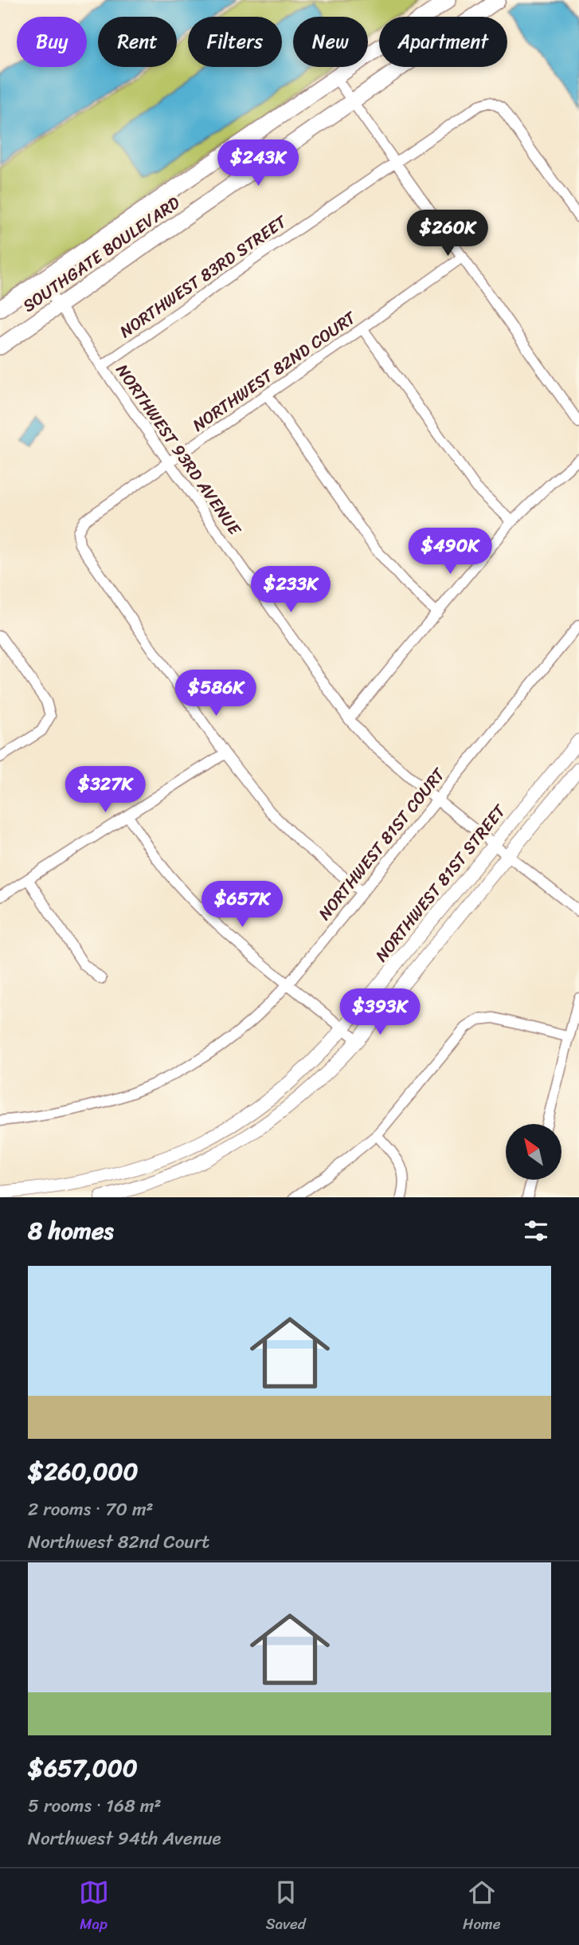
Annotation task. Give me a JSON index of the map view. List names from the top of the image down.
{
  "streets": {
    "main road": ["SOUTHGATE BOULEVARD"],
    "street": [
      "NORTHWEST 83RD STREET",
      "NORTHWEST 82ND COURT",
      "NORTHWEST 93RD AVENUE",
      "NORTHWEST 81ST COURT",
      "NORTHWEST 81ST STREET"
    ]
  },
  "crossings": [
    ["SOUTHGATE BOULEVARD", "NORTHWEST 93RD AVENUE"],
    ["NORTHWEST 83RD STREET", "NORTHWEST 93RD AVENUE"],
    ["NORTHWEST 82ND COURT", "NORTHWEST 93RD AVENUE"],
    ["NORTHWEST 93RD AVENUE", "NORTHWEST 81ST COURT"],
    ["NORTHWEST 93RD AVENUE", "NORTHWEST 81ST STREET"]
  ],
  "north": "top left",
  "page": {
    "chip": [
      "Buy",
      "Rent",
      "Filters",
      "New",
      "Apartment"
    ],
    "price": [
      "$243K",
      "$260K",
      "$490K",
      "$233K",
      "$586K",
      "$327K",
      "$657K",
      "$393K"
    ],
    "heading": "8 homes",
    "list": [
      {
        "name": "$260,000",
        "note": "2 rooms · 70 m² · Northwest 82nd Court"
      },
      {
        "name": "$657,000",
        "note": "5 rooms · 168 m² · Northwest 94th Avenue"
      }
    ],
    "tabs": ["Map", "Saved", "Home"]
  }
}
